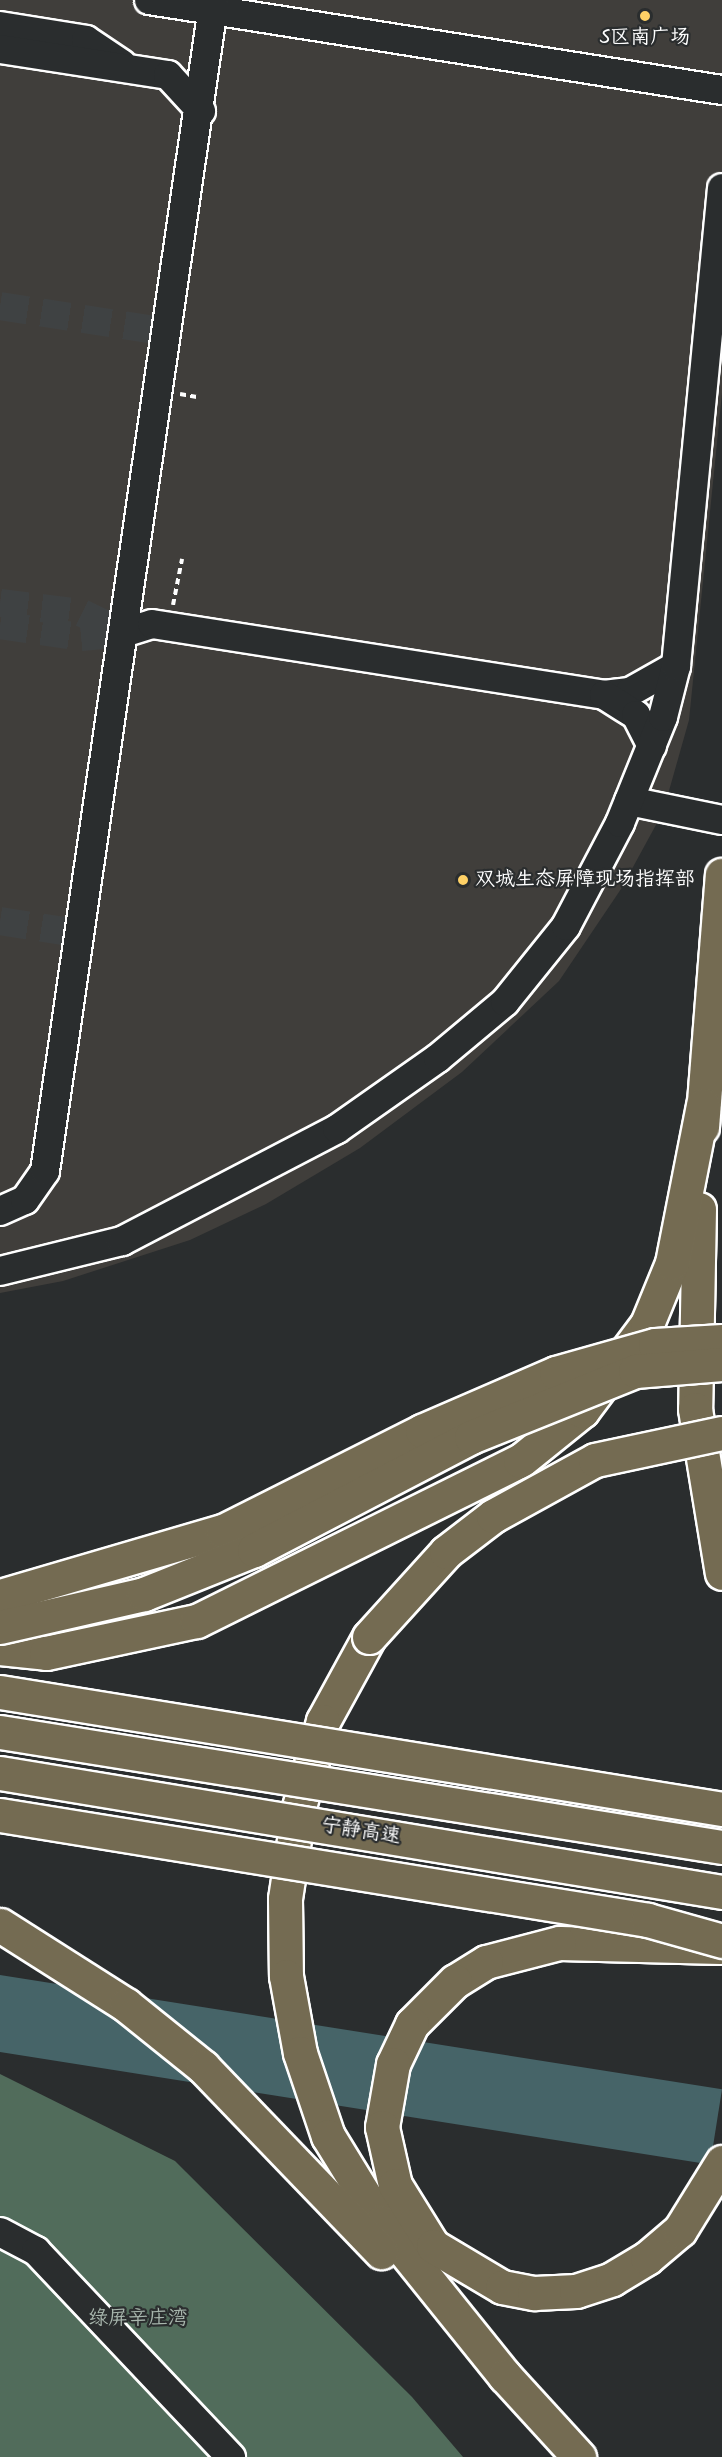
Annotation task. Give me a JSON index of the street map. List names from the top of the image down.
{
  "streets": {
    "highway": ["宁静高速"]
  },
  "parks": ["绿屏辛庄湾"],
  "places": ["S区南广场", "双城生态屏障现场指挥部"]
}
